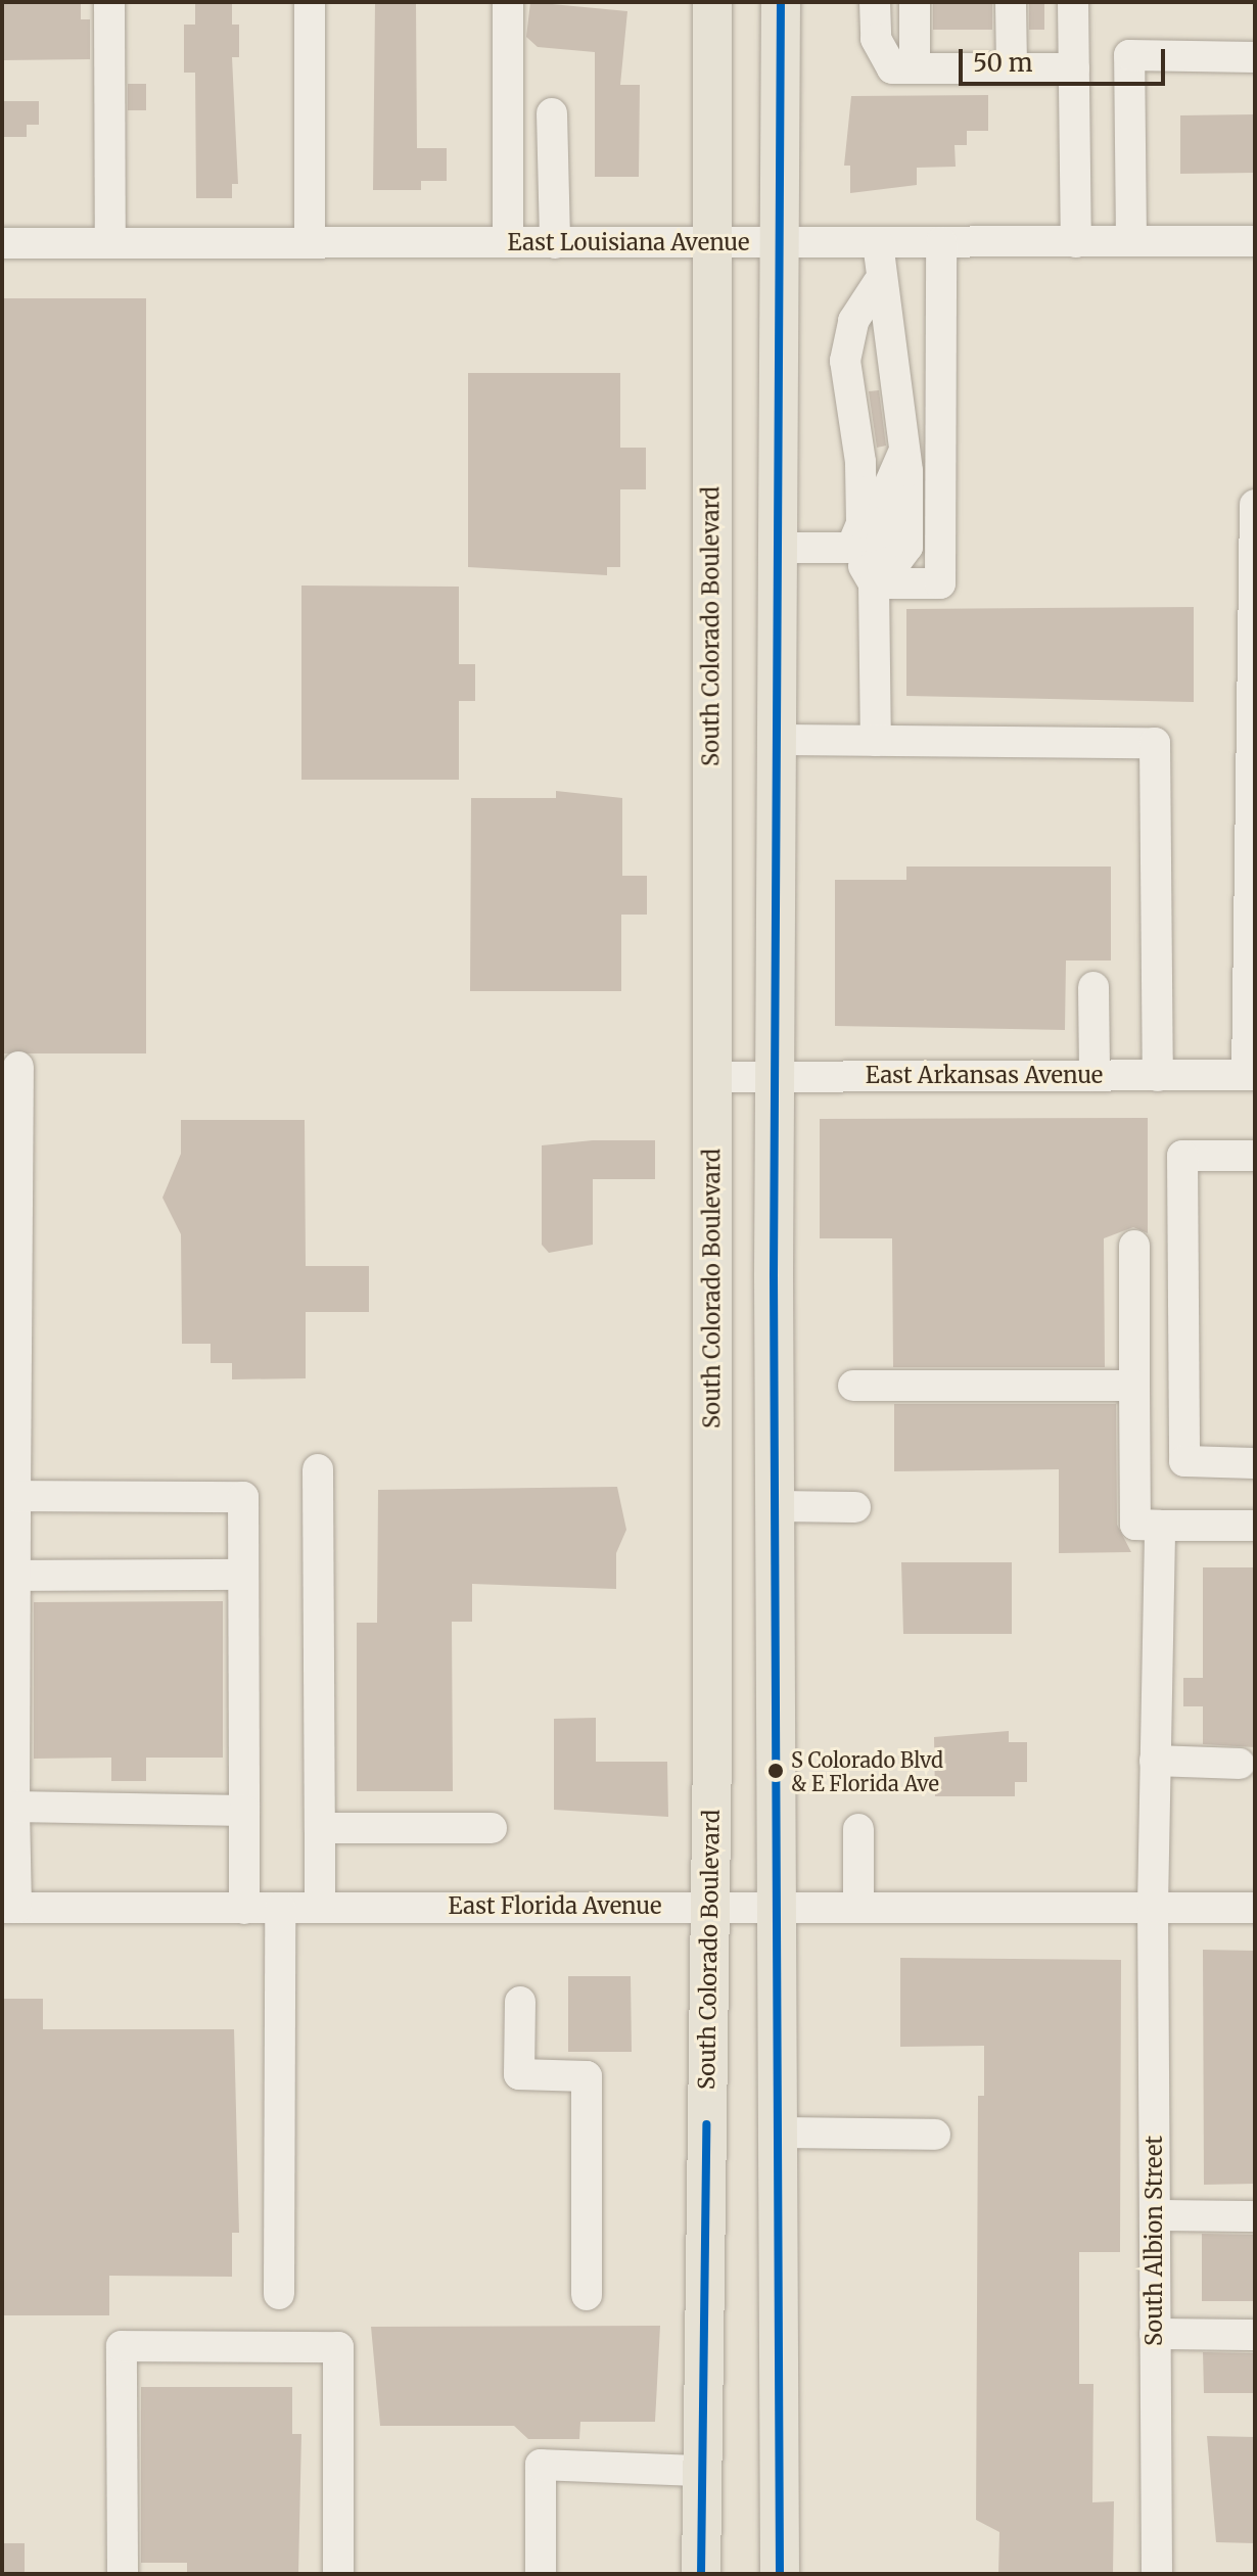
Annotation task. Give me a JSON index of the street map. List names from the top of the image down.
{
  "streets": {
    "main road": ["South Colorado Boulevard"],
    "street": [
      "East Louisiana Avenue",
      "East Arkansas Avenue",
      "East Florida Avenue",
      "South Albion Street"
    ]
  },
  "crossings": [
    ["East Louisiana Avenue", "South Colorado Boulevard"],
    ["South Colorado Boulevard", "East Arkansas Avenue"],
    ["South Colorado Boulevard", "East Florida Avenue"],
    ["East Florida Avenue", "South Albion Street"]
  ],
  "places": ["S Colorado Blvd & E Florida Ave"],
  "scale_bar": "50 m"
}
